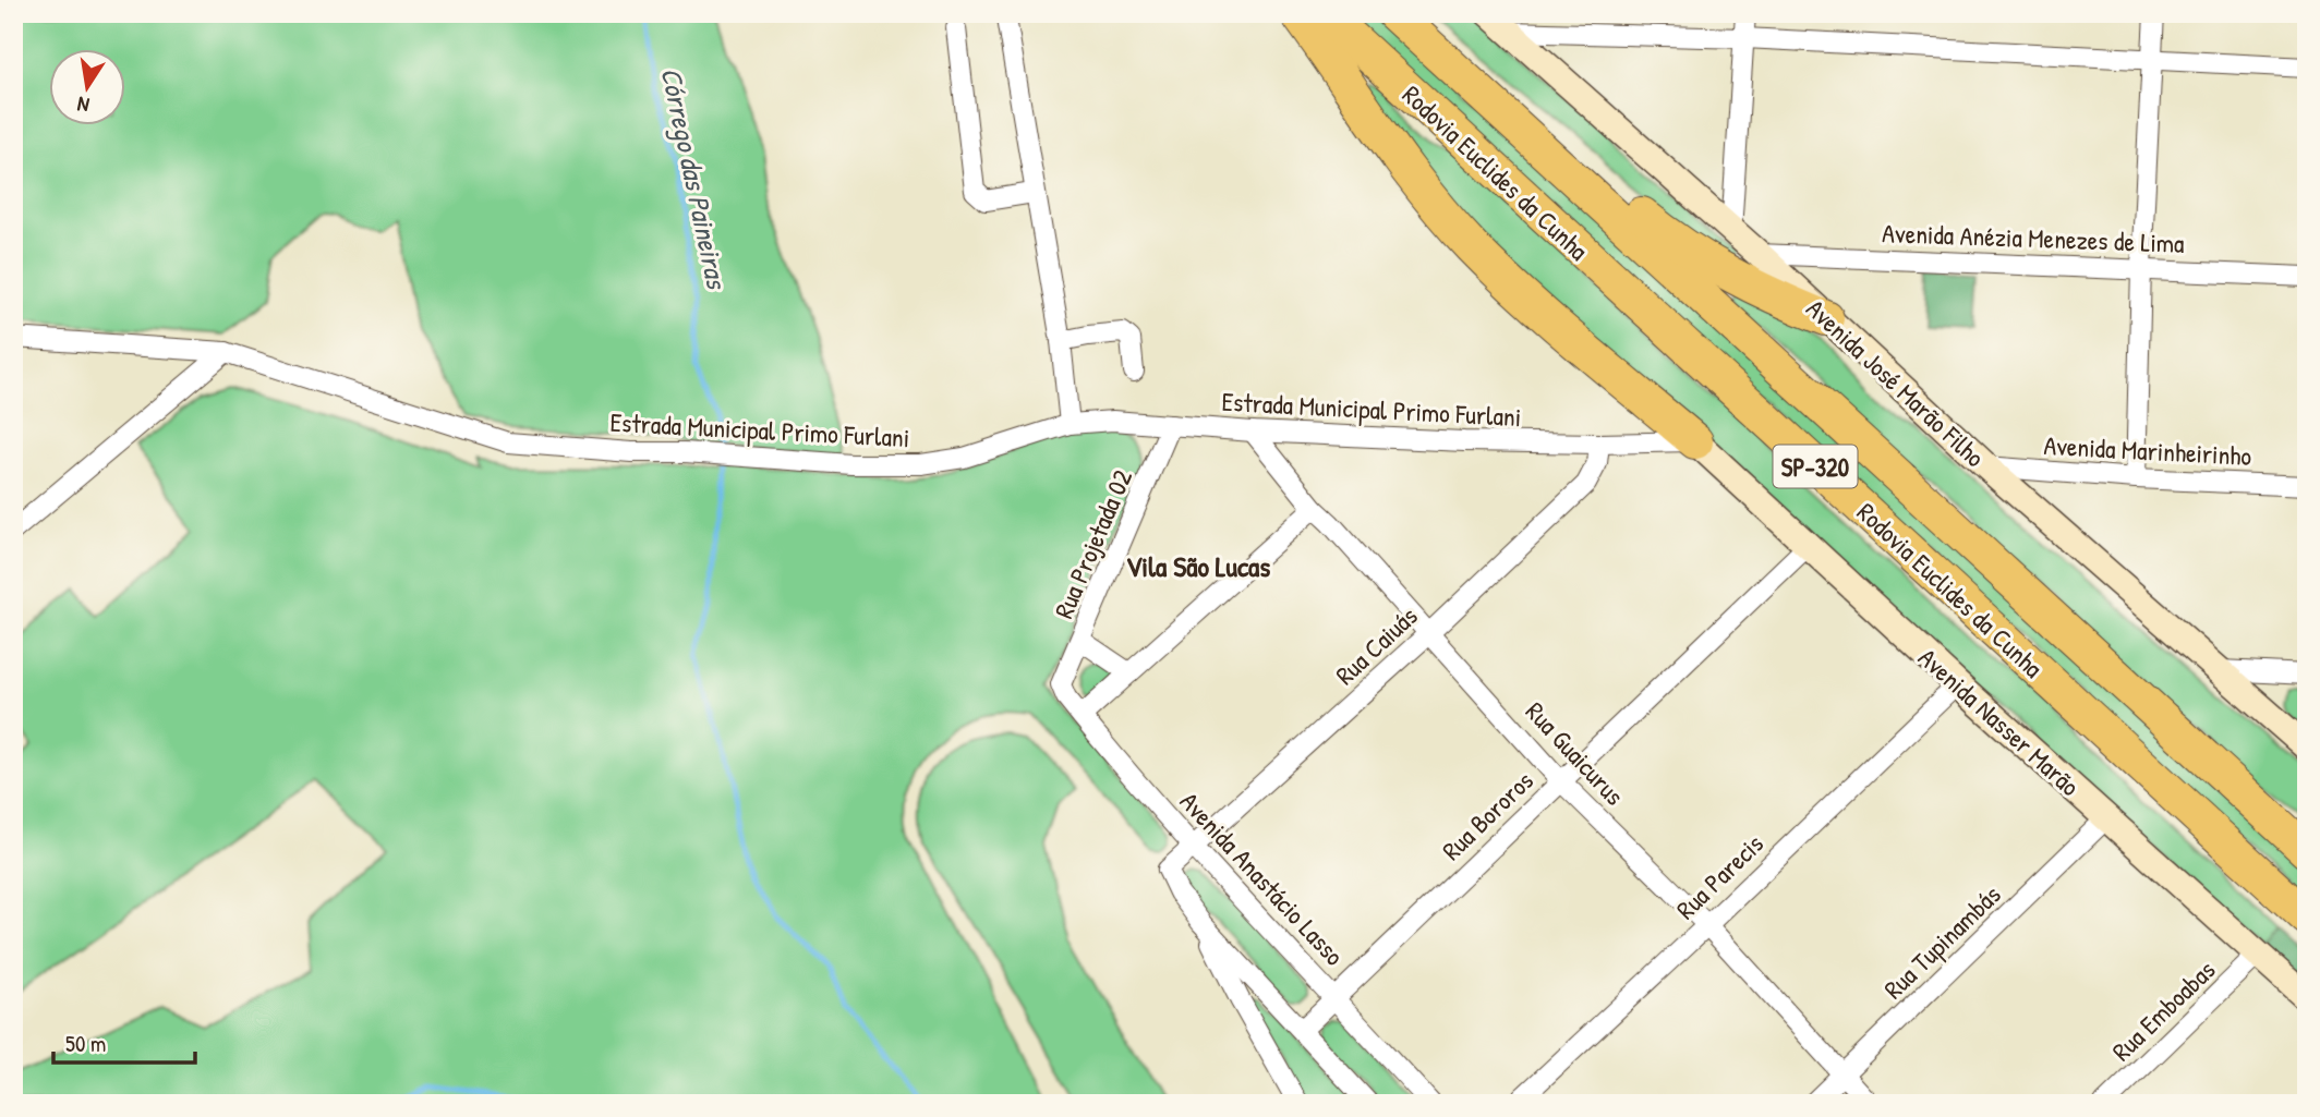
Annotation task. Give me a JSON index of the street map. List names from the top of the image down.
{
  "streets": {
    "highway": ["Rodovia Euclides da Cunha", "SP-320"],
    "main road": ["Avenida José Marão Filho", "Avenida Nasser Marão"],
    "street": [
      "Avenida Anézia Menezes de Lima",
      "Estrada Municipal Primo Furlani",
      "Avenida Marinheirinho",
      "Rua Projetada 02",
      "Rua Caiuás",
      "Rua Guaicurus",
      "Rua Bororos",
      "Rua Parecis",
      "Avenida Anastácio Lasso",
      "Rua Tupinambás",
      "Rua Emboabas"
    ]
  },
  "crossings": [
    ["Avenida Anézia Menezes de Lima", "Avenida José Marão Filho"],
    ["Avenida José Marão Filho", "Avenida Marinheirinho"],
    ["Estrada Municipal Primo Furlani", "Rua Projetada 02"],
    ["Estrada Municipal Primo Furlani", "Rua Caiuás"],
    ["Estrada Municipal Primo Furlani", "Avenida Nasser Marão"],
    ["Estrada Municipal Primo Furlani", "Rua Guaicurus"],
    ["Rua Projetada 02", "Avenida Anastácio Lasso"],
    ["Rua Caiuás", "Rua Guaicurus"],
    ["Rua Caiuás", "Avenida Anastácio Lasso"],
    ["Avenida Nasser Marão", "Rua Bororos"],
    ["Avenida Nasser Marão", "Rua Parecis"],
    ["Avenida Nasser Marão", "Rua Tupinambás"],
    ["Avenida Nasser Marão", "Rua Emboabas"],
    ["Rua Guaicurus", "Rua Bororos"],
    ["Rua Guaicurus", "Rua Parecis"],
    ["Rua Guaicurus", "Rua Tupinambás"],
    ["Rua Bororos", "Avenida Anastácio Lasso"]
  ],
  "districts": ["Vila São Lucas"],
  "water": ["Córrego das Paineiras"],
  "scale_bar": "50 m",
  "north": "bottom"
}
